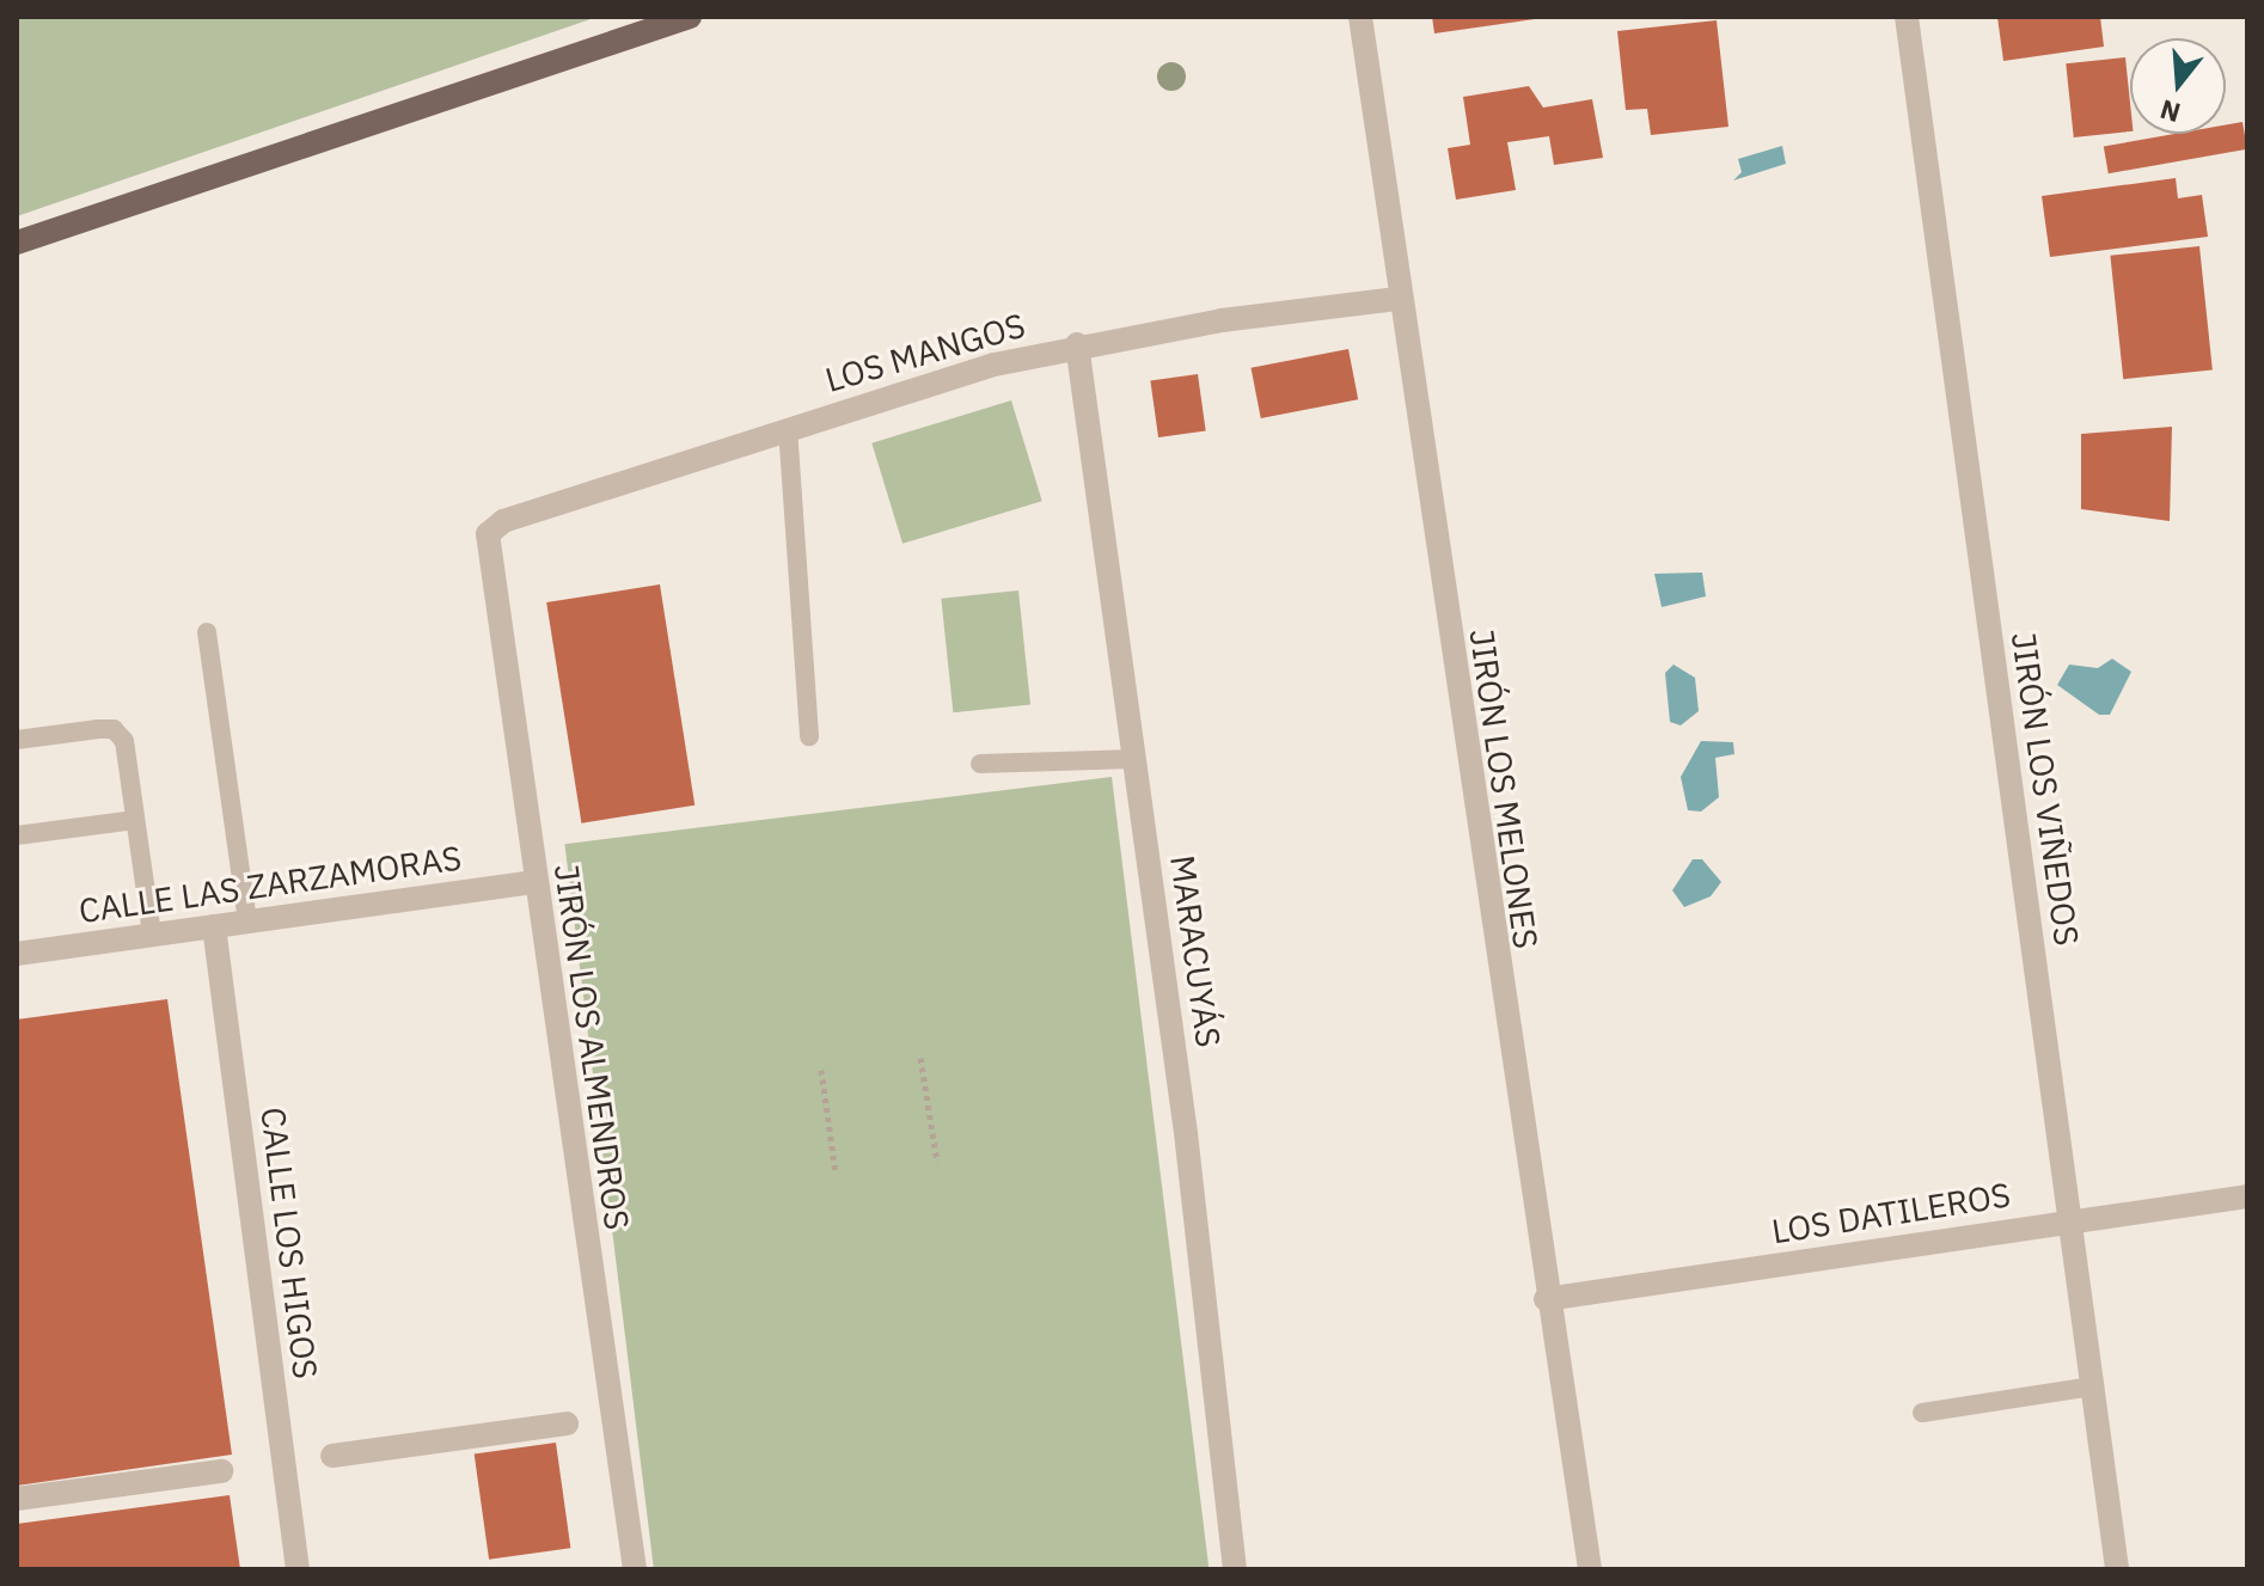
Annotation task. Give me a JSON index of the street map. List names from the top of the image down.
{
  "streets": {
    "street": [
      "LOS MANGOS",
      "JIRÓN LOS MELONES",
      "JIRÓN LOS VIÑEDOS",
      "CALLE LAS ZARZAMORAS",
      "MARACUYÁS",
      "JIRÓN LOS ALMENDROS",
      "LOS DATILEROS",
      "CALLE LOS HIGOS"
    ]
  },
  "crossings": [
    ["LOS MANGOS", "JIRÓN LOS MELONES"],
    ["LOS MANGOS", "MARACUYÁS"],
    ["LOS MANGOS", "JIRÓN LOS ALMENDROS"],
    ["JIRÓN LOS MELONES", "LOS DATILEROS"],
    ["JIRÓN LOS VIÑEDOS", "LOS DATILEROS"],
    ["CALLE LAS ZARZAMORAS", "JIRÓN LOS ALMENDROS"],
    ["CALLE LAS ZARZAMORAS", "CALLE LOS HIGOS"]
  ],
  "north": "bottom"
}
